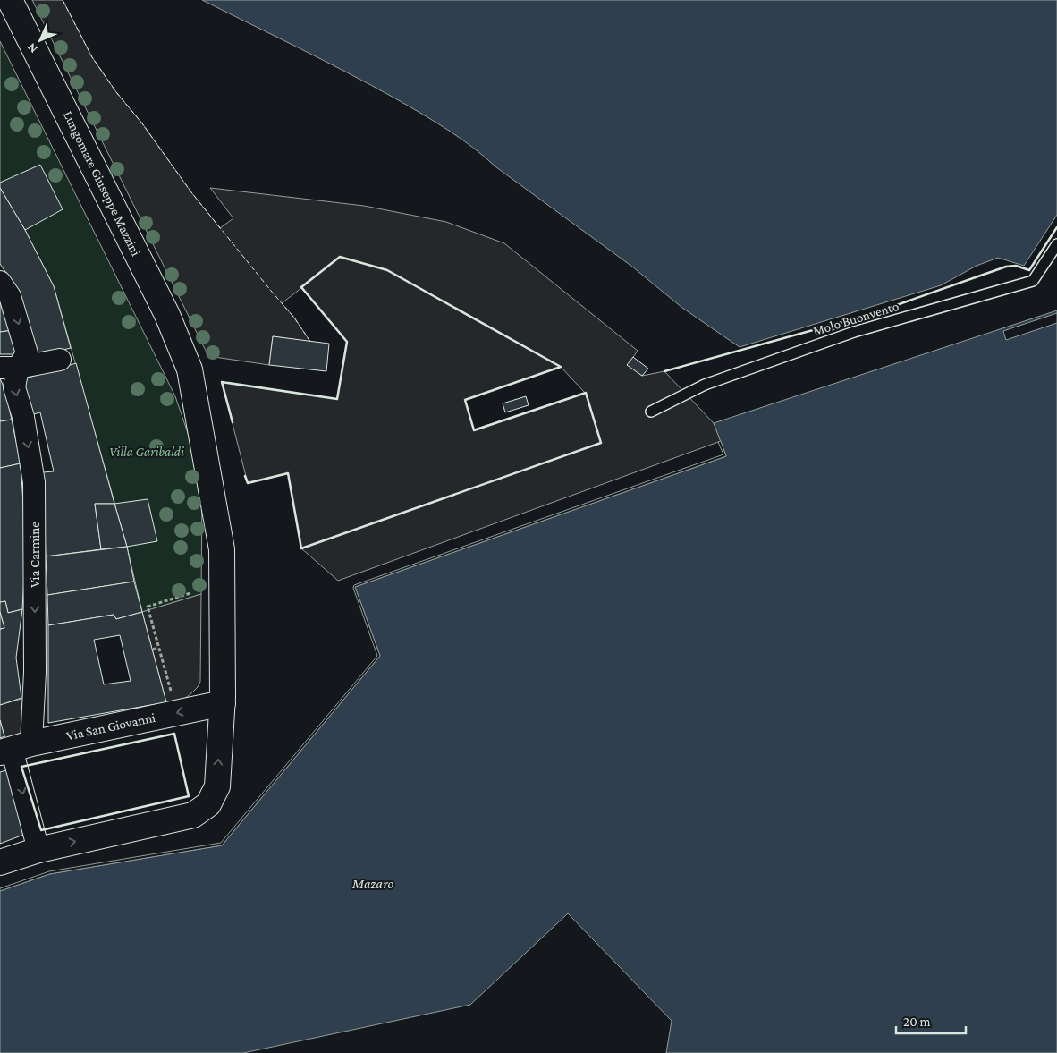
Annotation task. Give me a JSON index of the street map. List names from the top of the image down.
{
  "streets": {
    "main road": ["Lungomare Giuseppe Mazzini", "Via San Giovanni"],
    "street": ["Via Carmine"],
    "lane": ["Molo Buonvento"]
  },
  "crossings": [
    ["Lungomare Giuseppe Mazzini", "Via Carmine"],
    ["Lungomare Giuseppe Mazzini", "Via San Giovanni"],
    ["Via Carmine", "Via San Giovanni"]
  ],
  "one_way": ["Via Carmine", "Via San Giovanni"],
  "water": ["Mazaro"],
  "parks": ["Villa Garibaldi"],
  "scale_bar": "20 m",
  "north": "bottom left"
}
